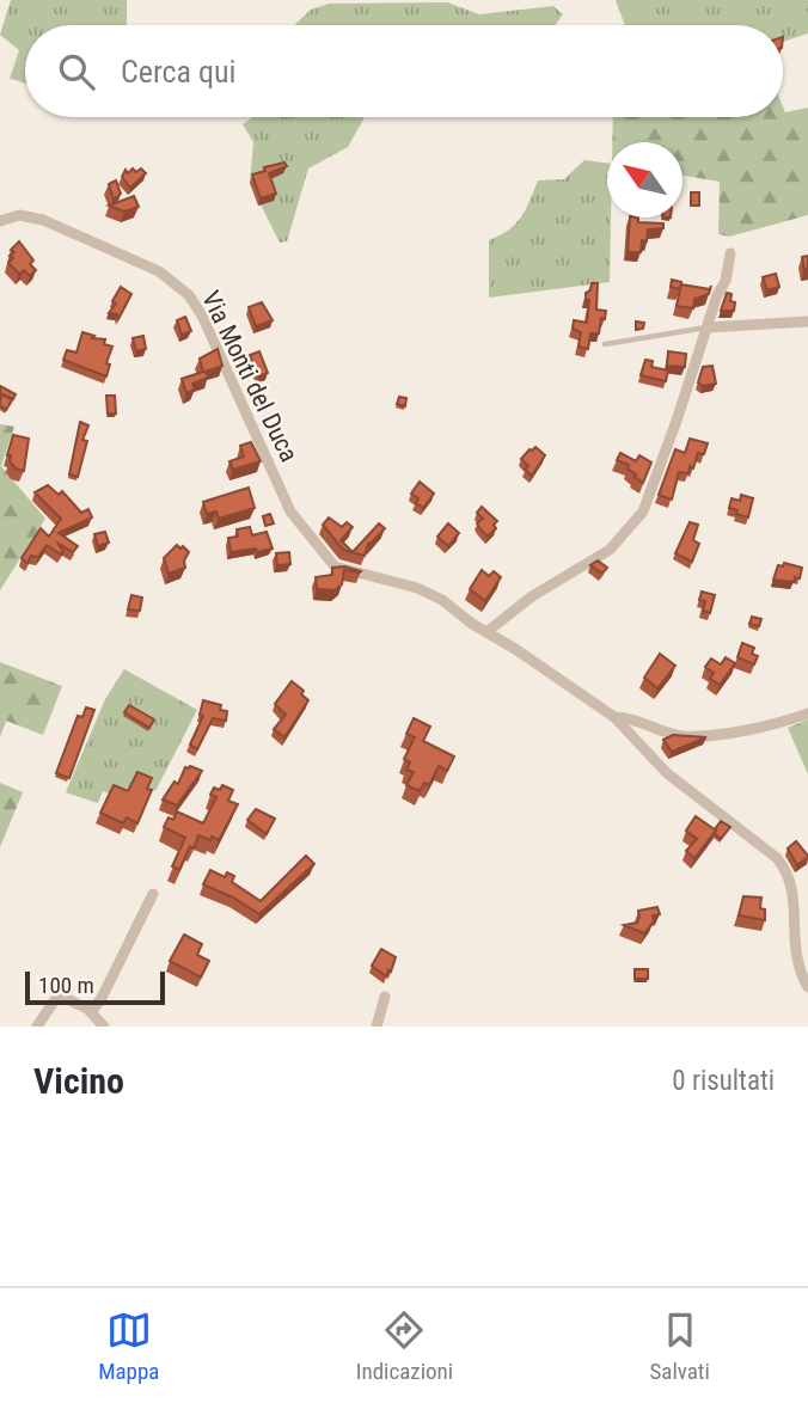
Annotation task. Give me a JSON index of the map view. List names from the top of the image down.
{
  "streets": {
    "street": ["Via Monti del Duca"]
  },
  "scale_bar": "100 m",
  "north": "top left",
  "page": {
    "search": "Cerca qui",
    "scale": "100 m",
    "heading": ["Vicino", "0 risultati"],
    "nav": ["Mappa", "Indicazioni", "Salvati"]
  }
}
